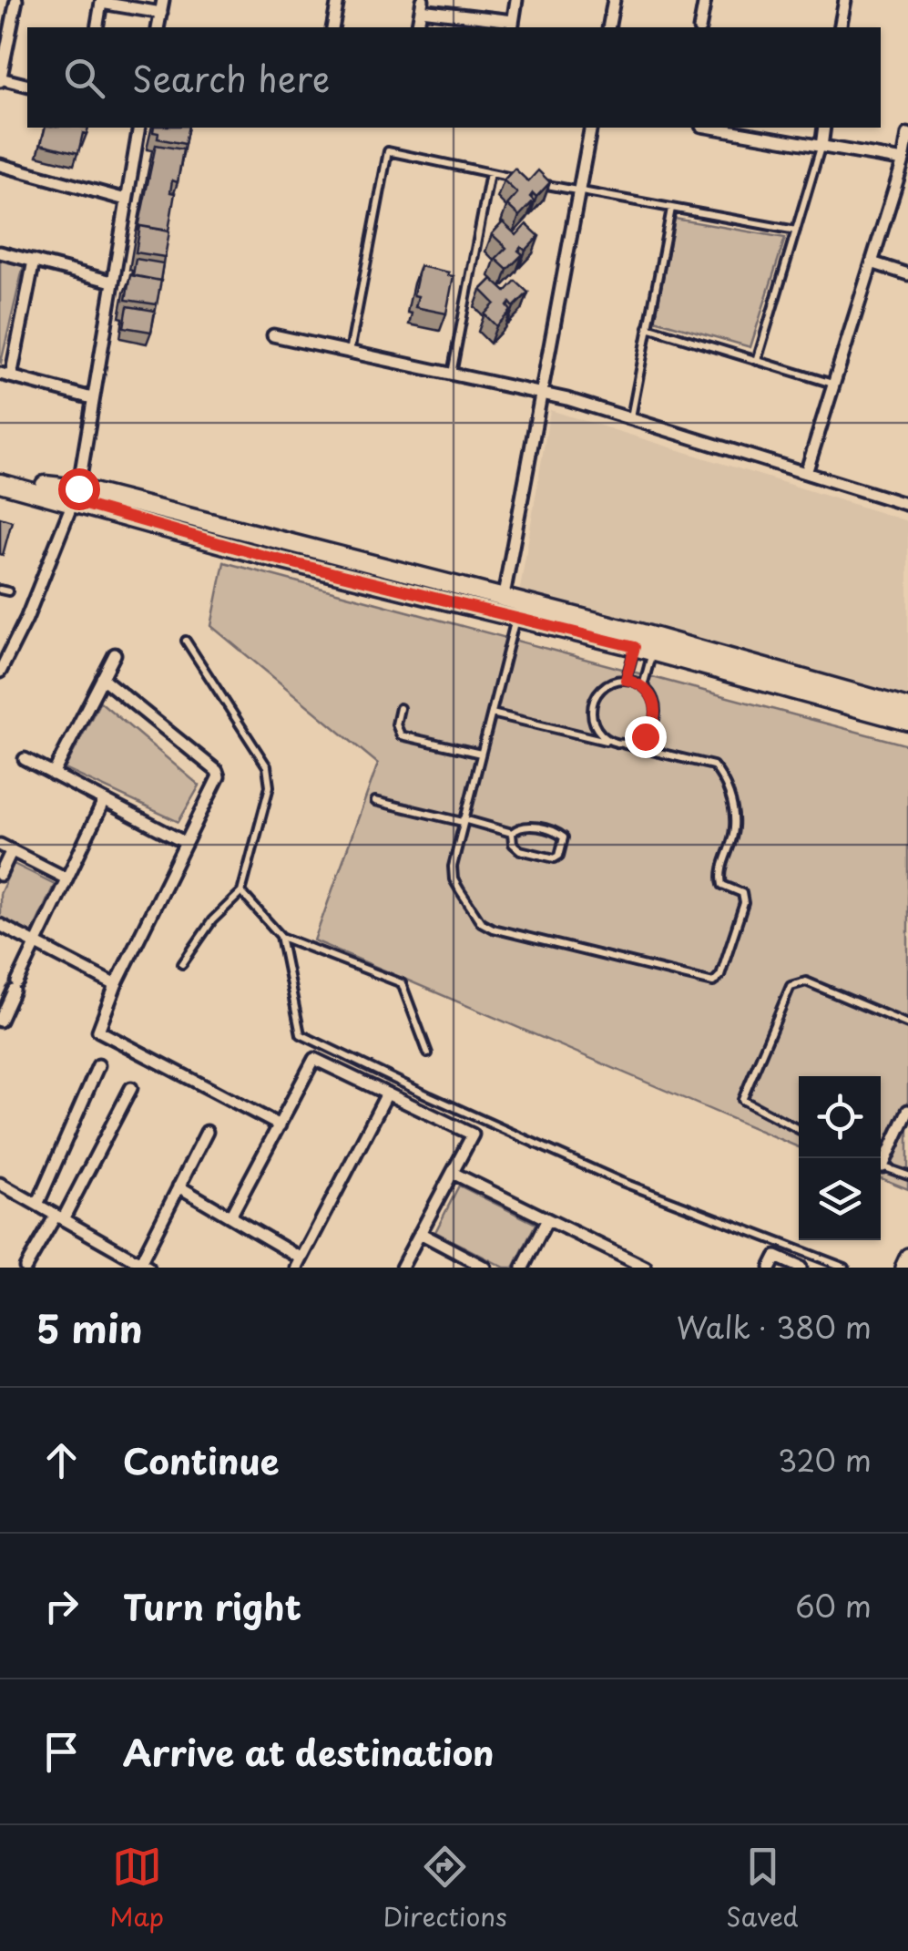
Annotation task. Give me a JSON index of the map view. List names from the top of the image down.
{
  "page": {
    "search": "Search here",
    "heading": ["5 min", "Walk · 380 m"],
    "list": [
      ["Continue", "320 m"],
      ["Turn right", "60 m"],
      "Arrive at destination"
    ],
    "nav": ["Map", "Directions", "Saved"]
  }
}
